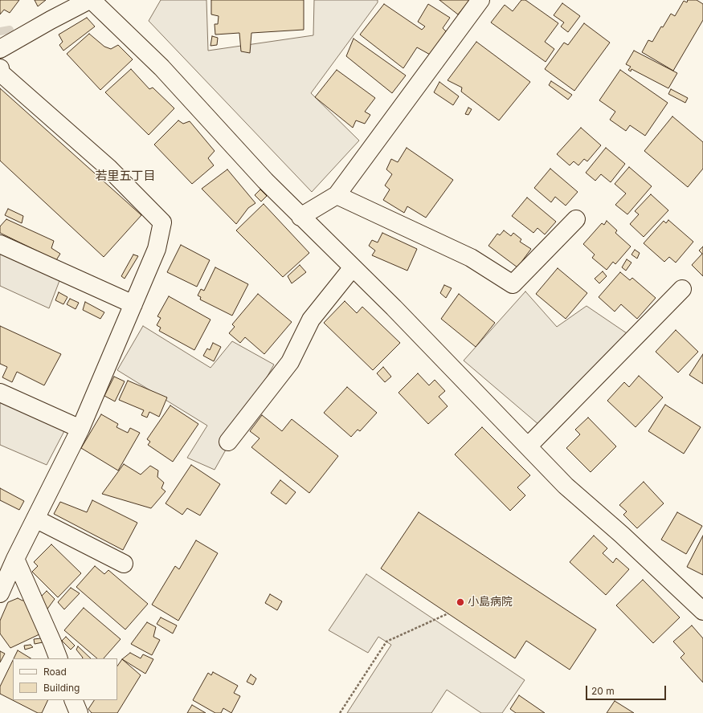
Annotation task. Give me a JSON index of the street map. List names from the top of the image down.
{
  "districts": ["若里五丁目"],
  "places": ["小島病院"],
  "legend": ["Road", "Building"],
  "scale_bar": "20 m"
}
